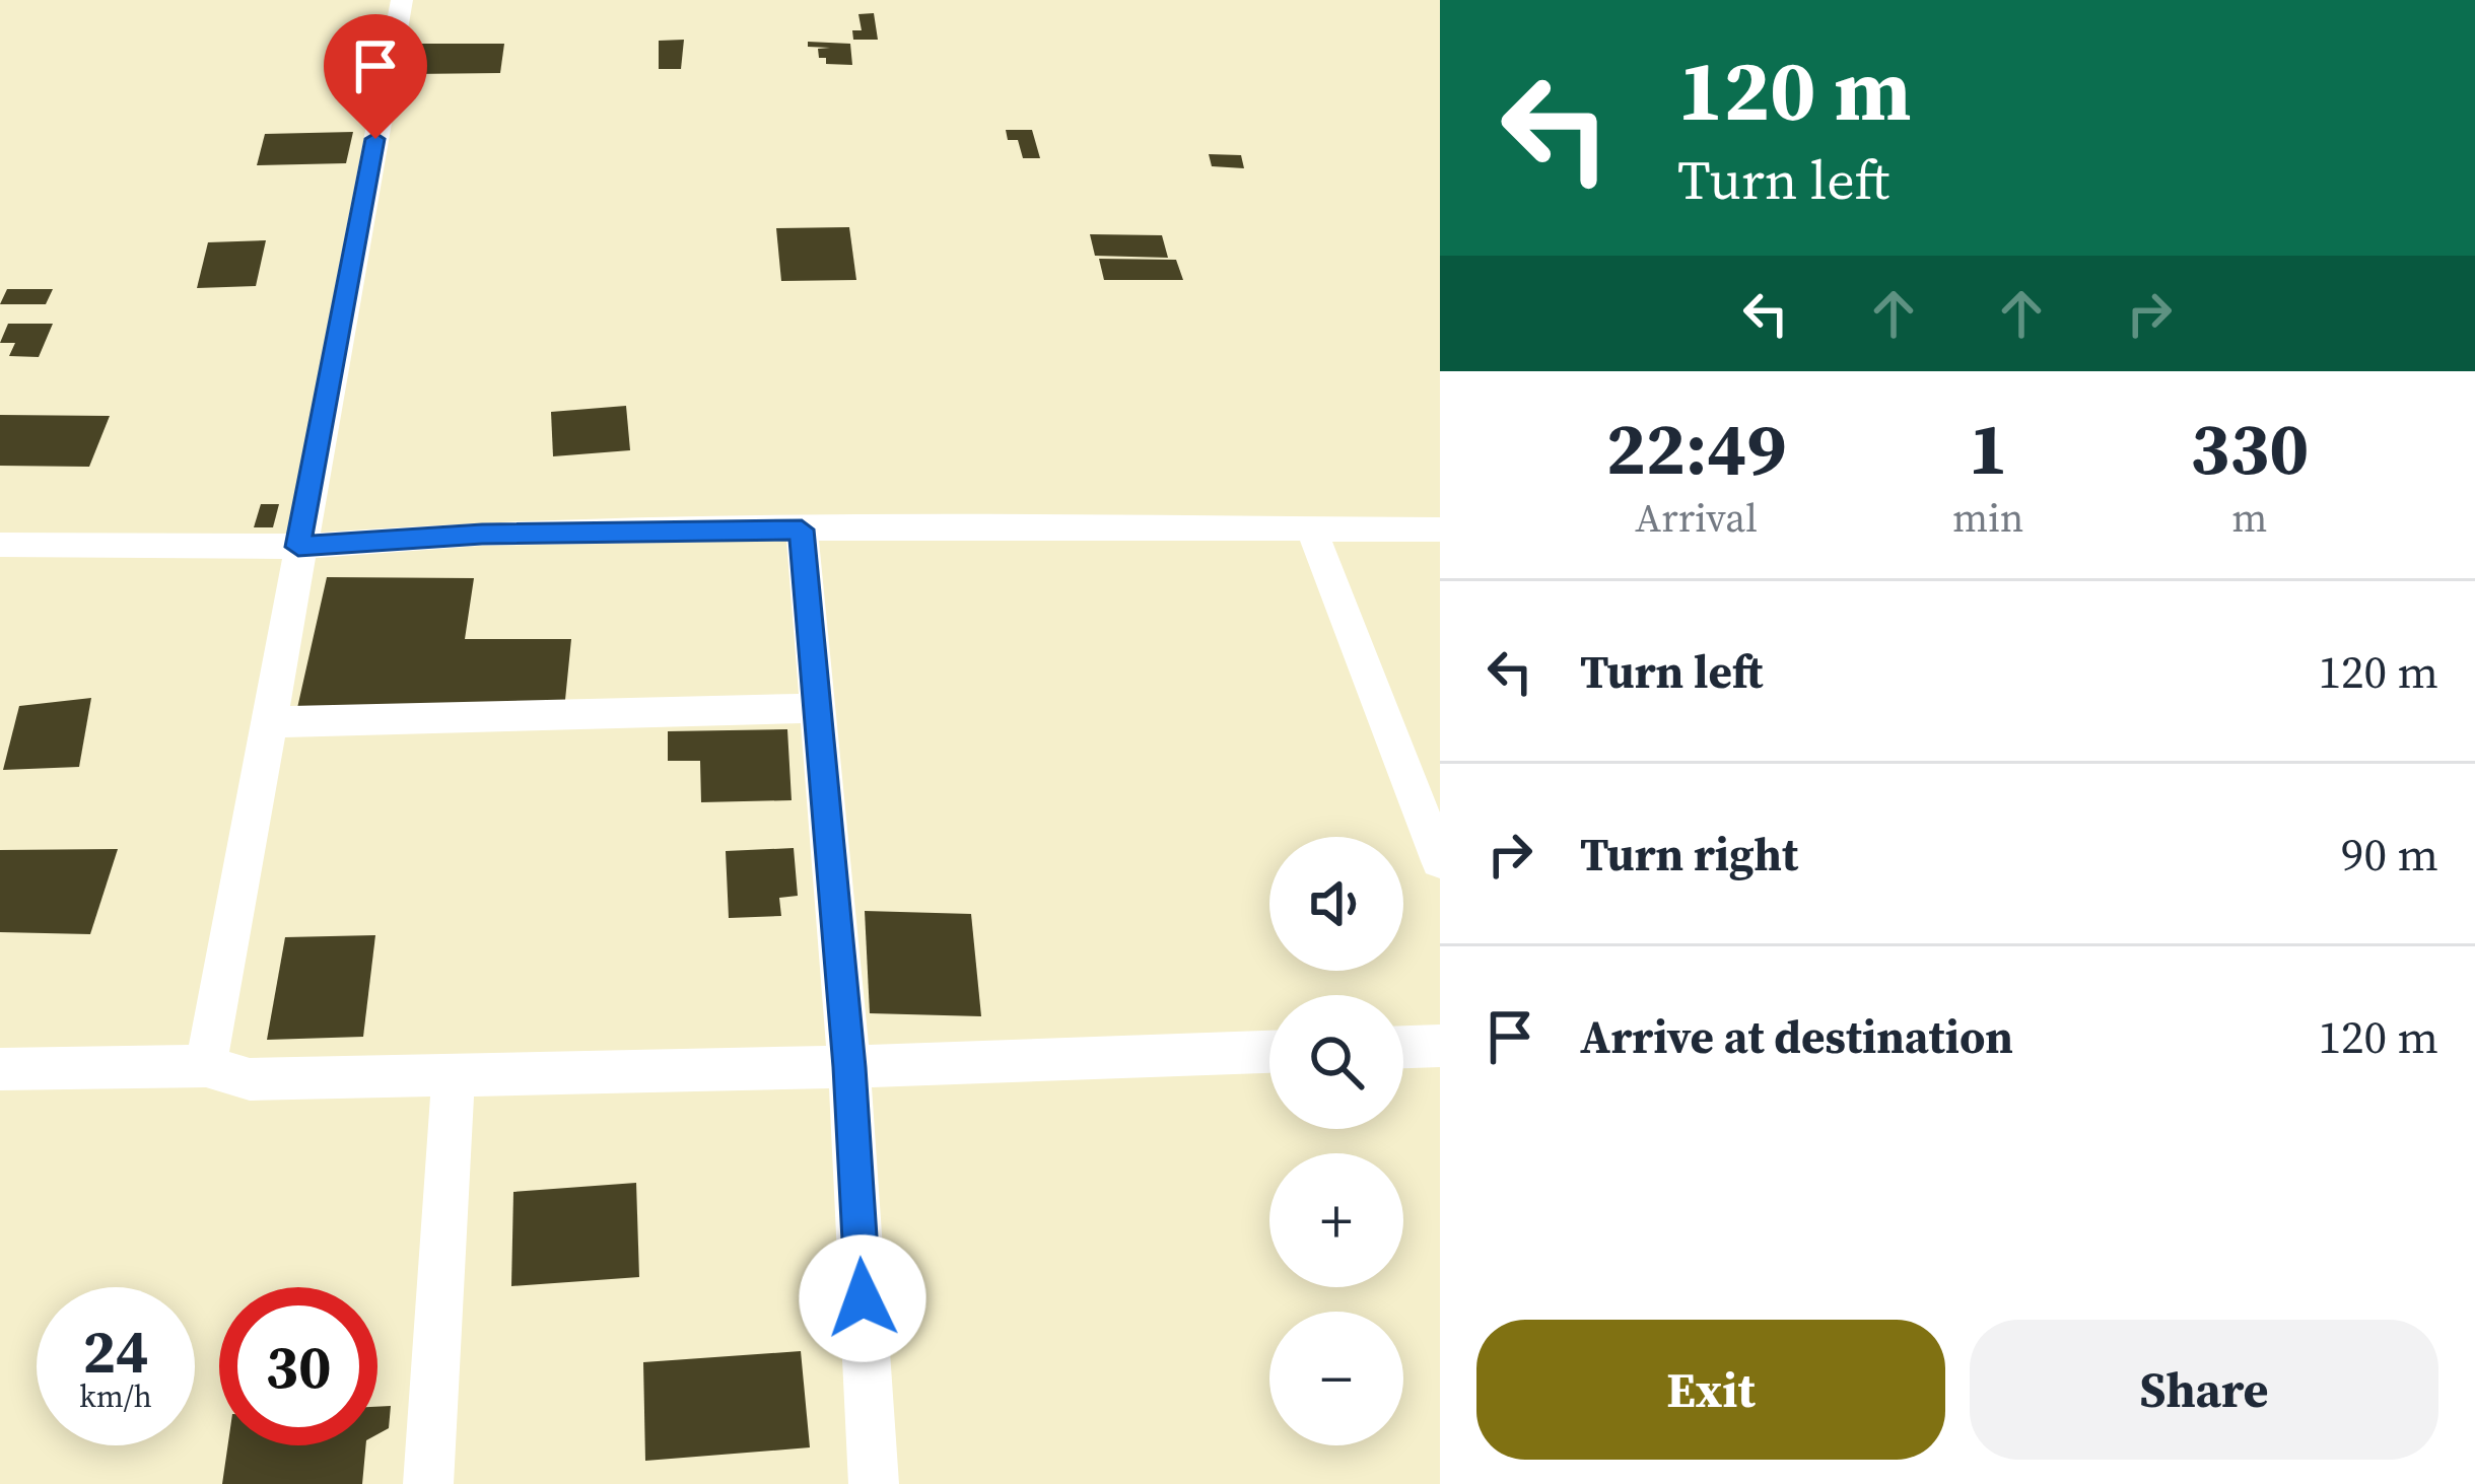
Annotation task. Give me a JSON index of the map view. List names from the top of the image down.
{
  "page": {
    "turn": ["120 m", "Turn left"],
    "eta": [
      "22:49",
      "Arrival",
      "1",
      "min",
      "330",
      "m"
    ],
    "list": [
      {
        "name": "Turn left",
        "value": "120 m"
      },
      {
        "name": "Turn right",
        "value": "90 m"
      },
      {
        "name": "Arrive at destination",
        "value": "120 m"
      }
    ],
    "map_buttons": ["+", "−"],
    "speed": "24 km/h",
    "limit": "30",
    "buttons": ["Exit", "Share"]
  }
}
